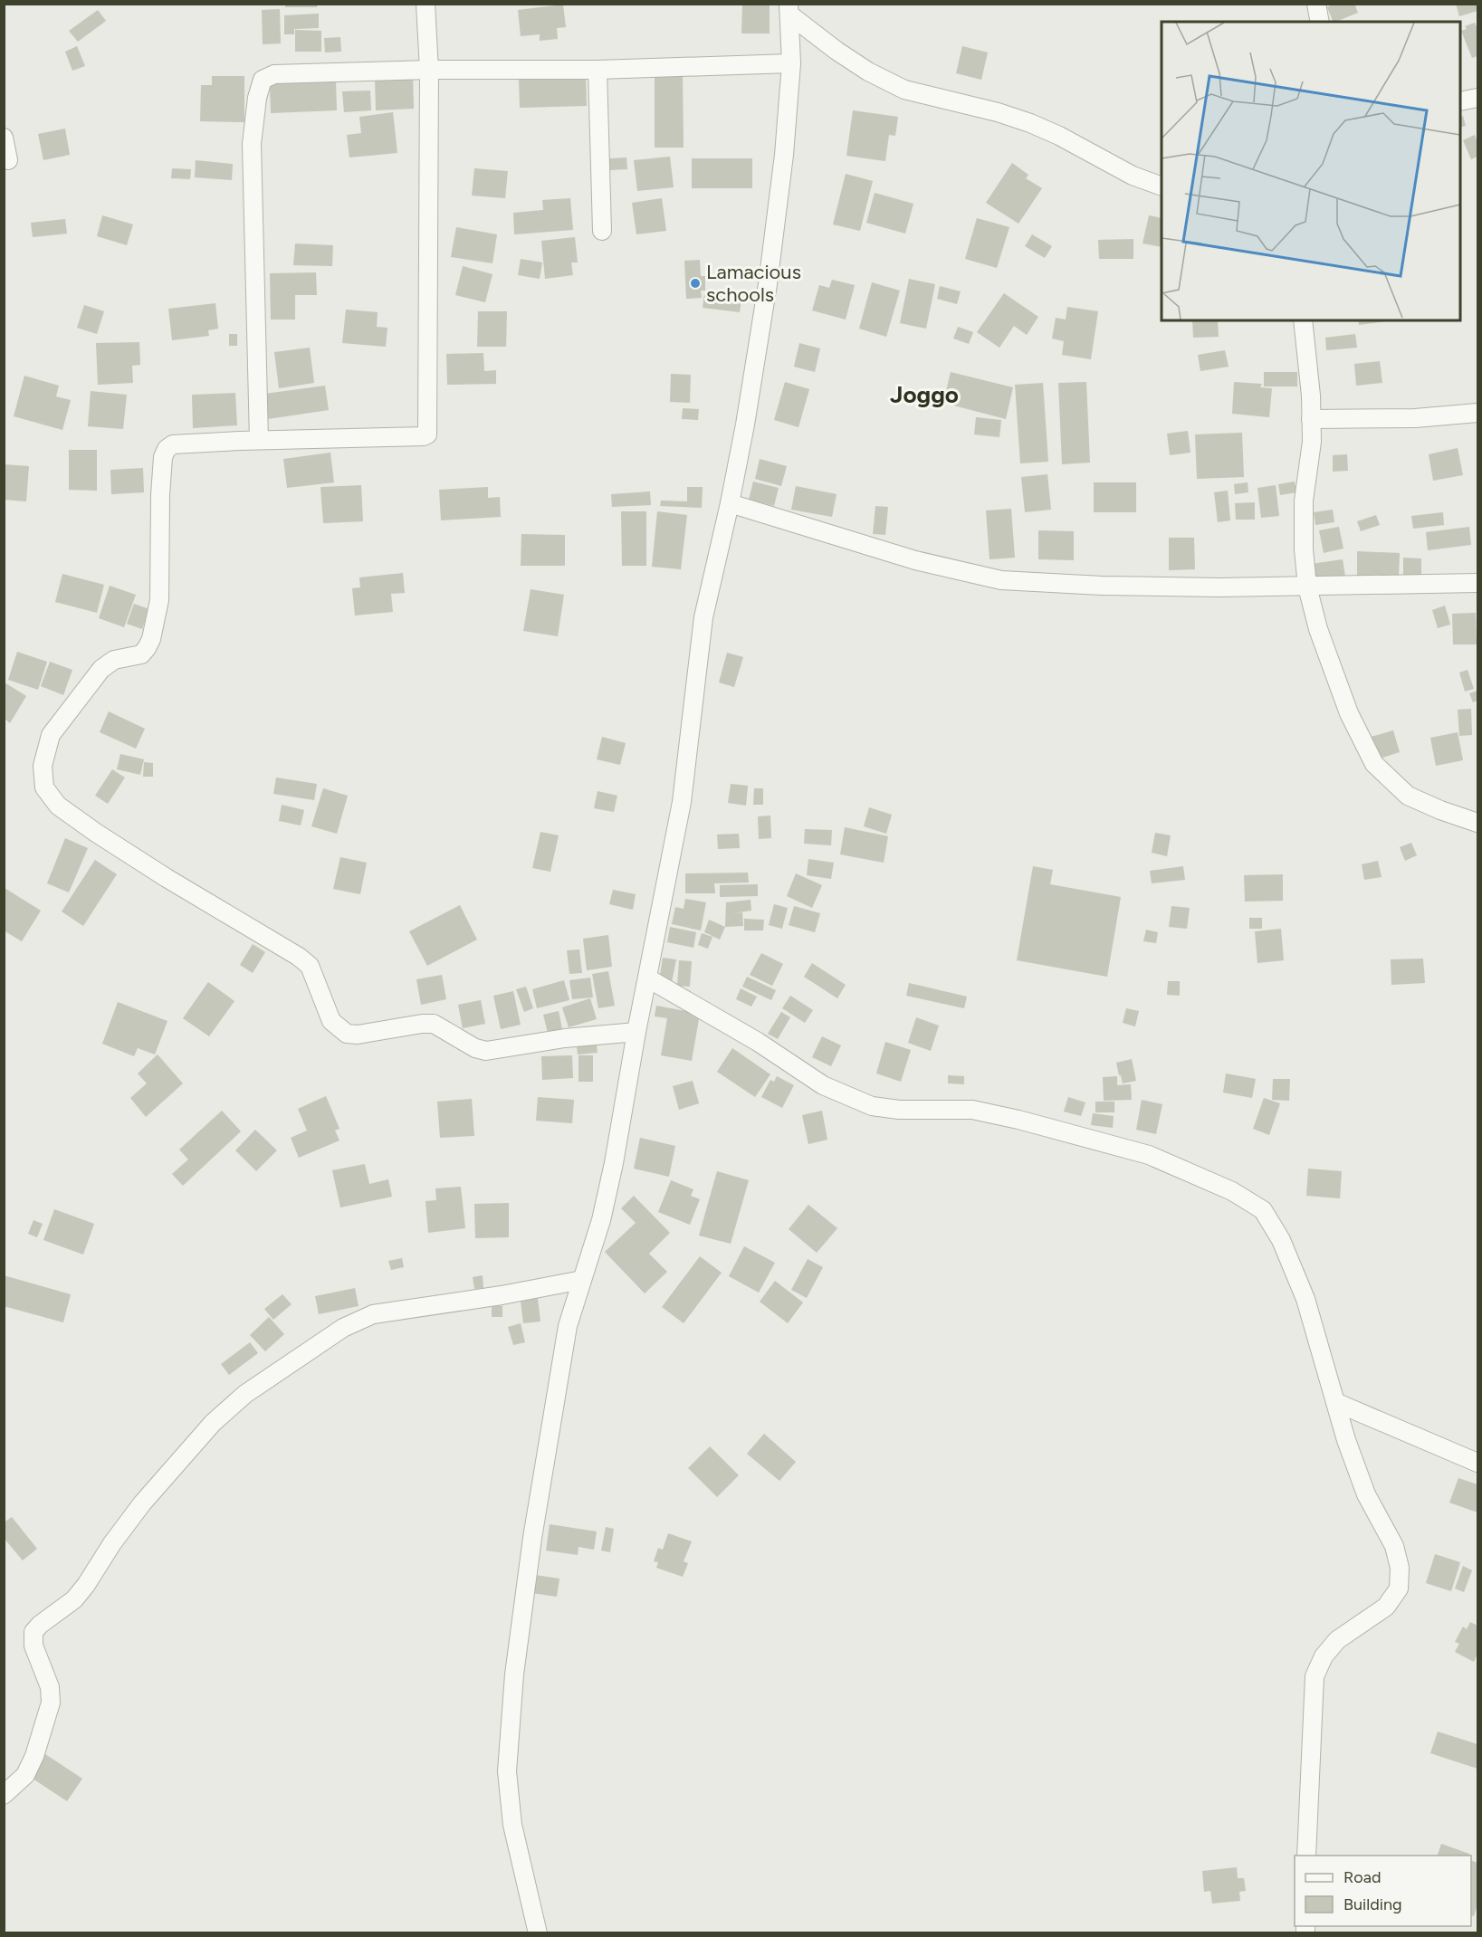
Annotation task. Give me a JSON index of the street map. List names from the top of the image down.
{
  "districts": ["Joggo"],
  "places": ["Lamacious schools"],
  "legend": ["Road", "Building"]
}
